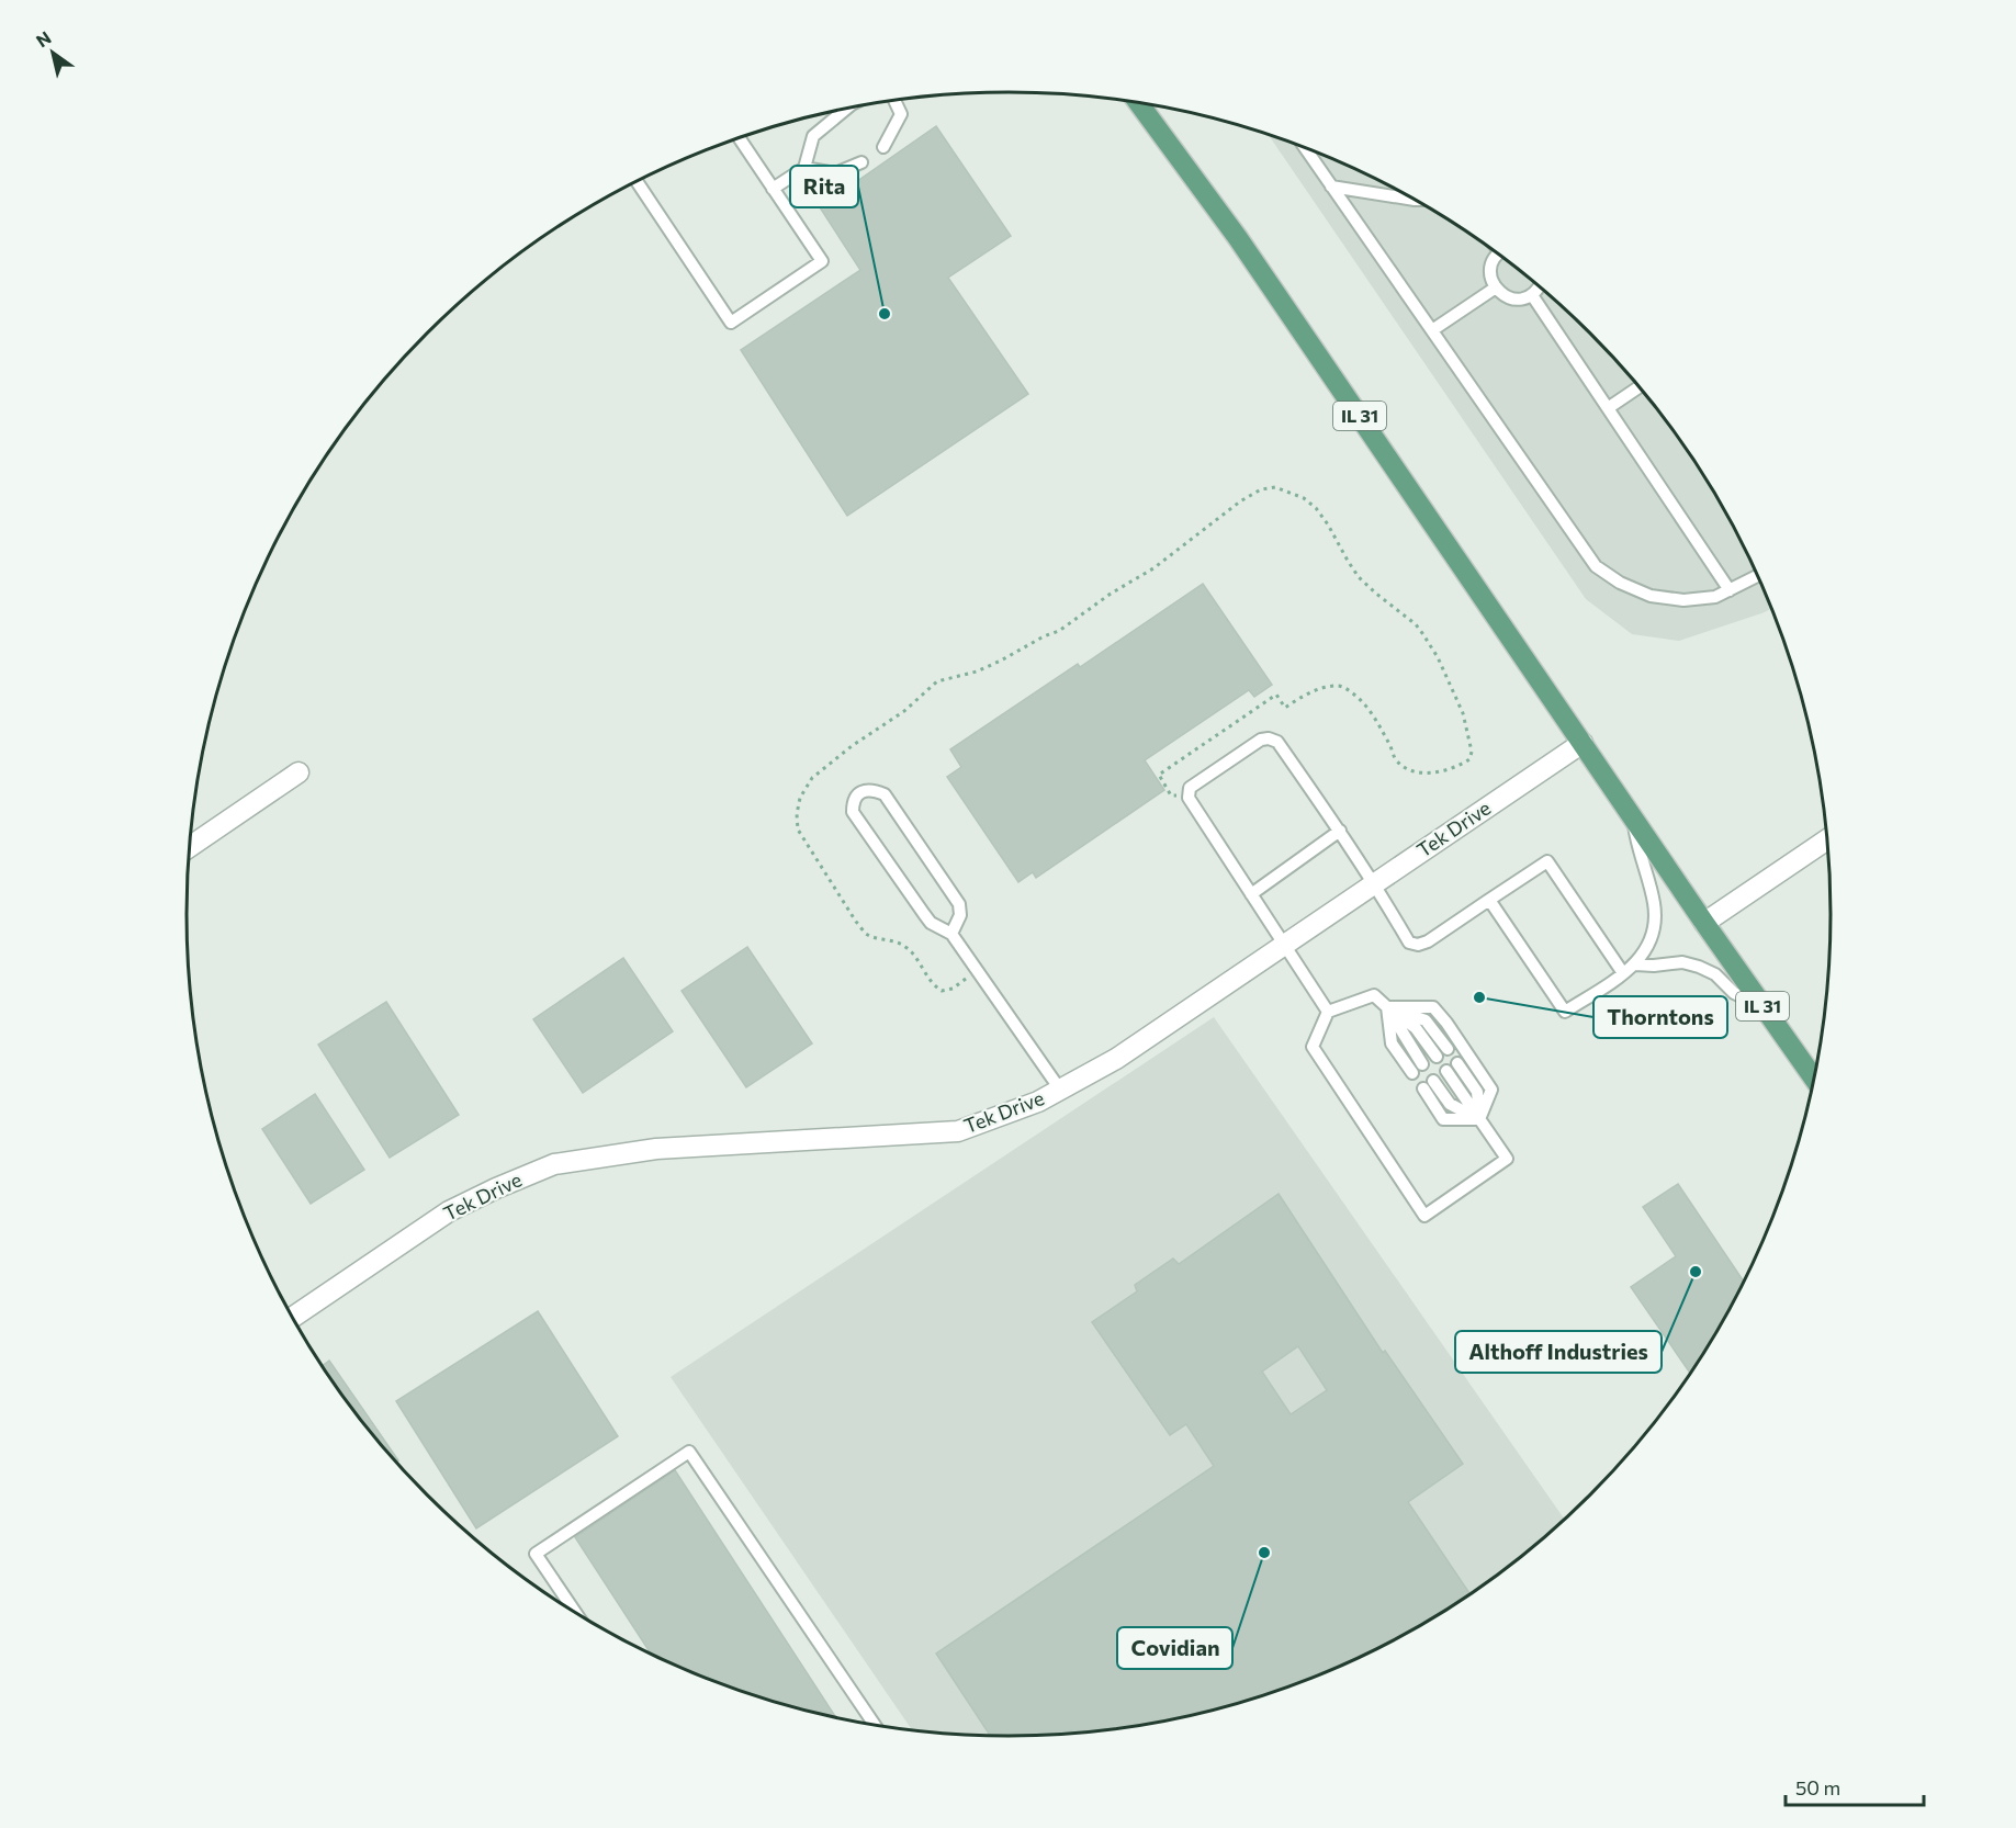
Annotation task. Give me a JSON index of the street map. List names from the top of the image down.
{
  "streets": {
    "main road": ["IL 31"],
    "street": ["Tek Drive"]
  },
  "crossings": [
    ["IL 31", "Tek Drive"]
  ],
  "places": [
    "Rita",
    "Thorntons",
    "Althoff Industries",
    "Covidian"
  ],
  "scale_bar": "50 m",
  "north": "top left"
}
